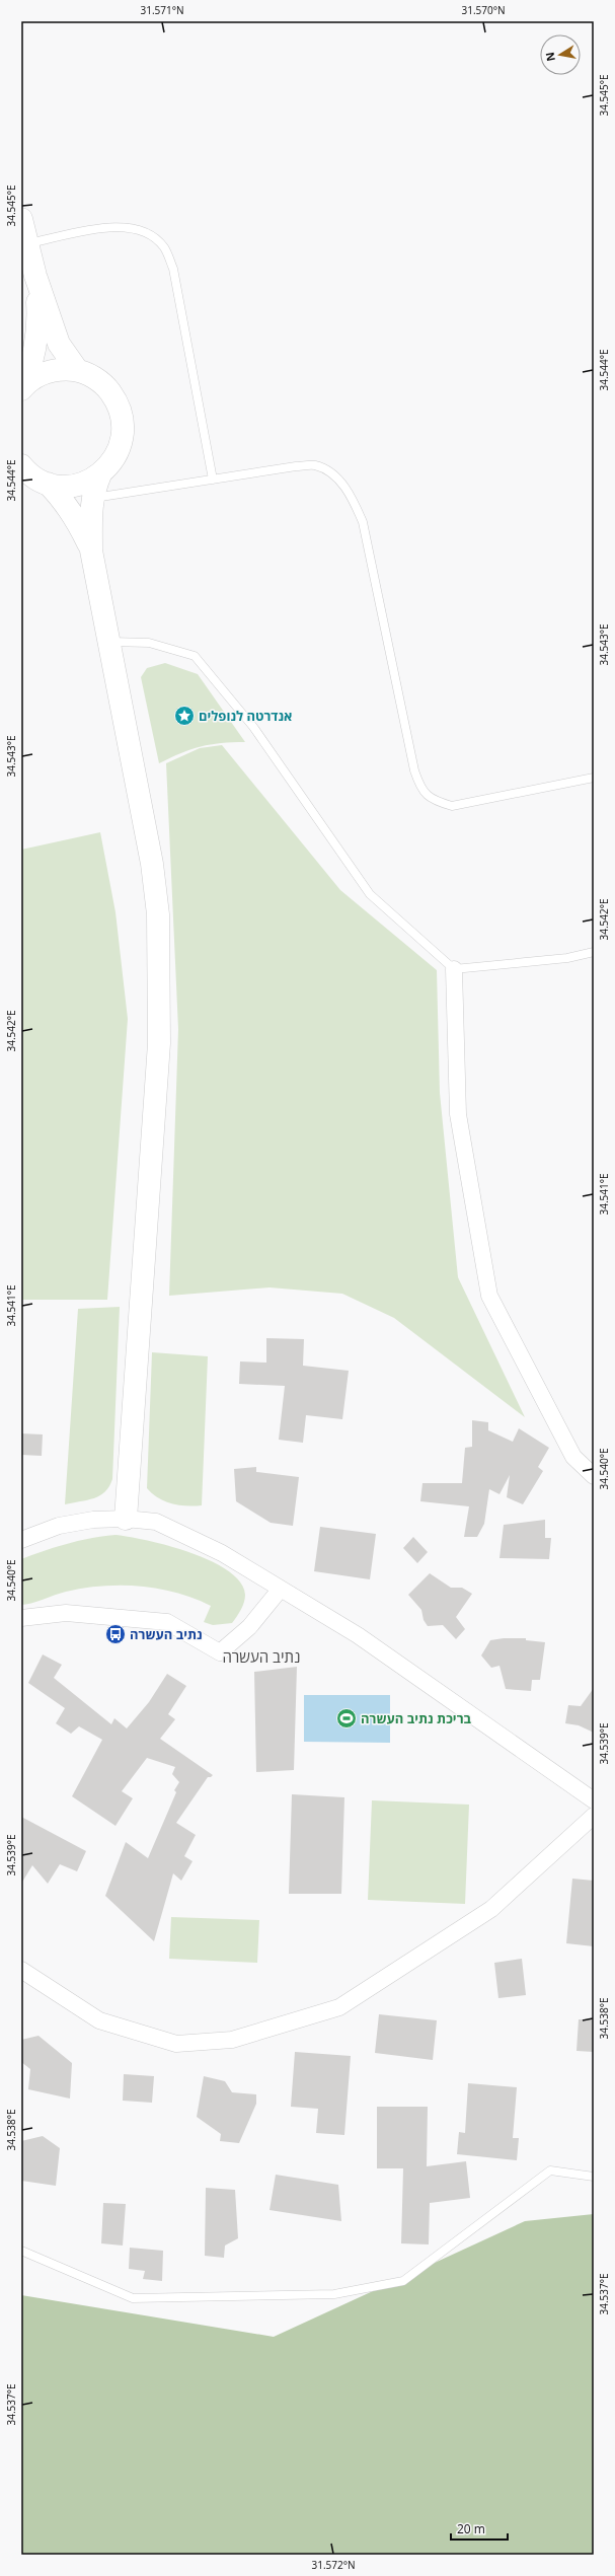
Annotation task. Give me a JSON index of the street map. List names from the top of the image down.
{
  "districts": ["נתיב העשרה"],
  "places": {
    "place": ["אנדרטה לנופלים"],
    "bus stop": ["נתיב העשרה"],
    "sports": ["בריכת נתיב העשרה"]
  },
  "scale_bar": "20 m",
  "north": "left",
  "coordinates": [
    "31.571°N",
    "31.570°N",
    "34.545°E",
    "34.544°E",
    "34.543°E",
    "34.542°E",
    "34.541°E",
    "34.540°E",
    "34.539°E",
    "34.538°E",
    "34.537°E",
    "31.572°N"
  ]
}
